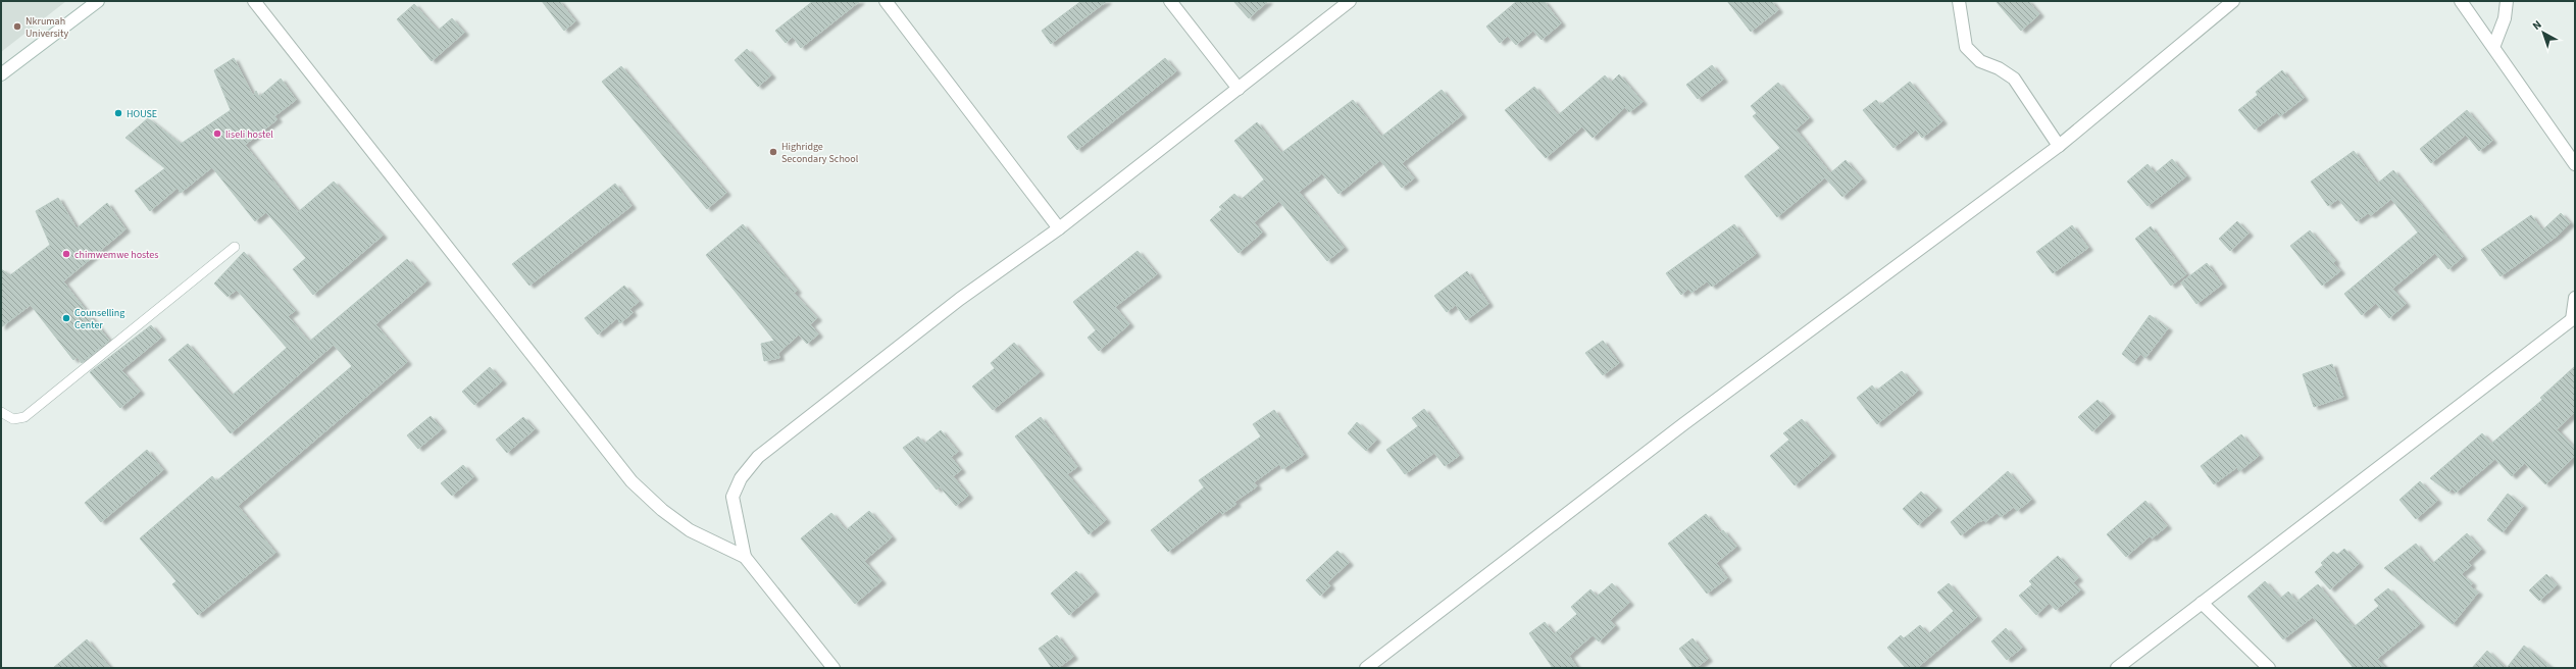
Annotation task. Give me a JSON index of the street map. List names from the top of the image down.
{
  "places": [
    "Nkrumah University",
    "HOUSE",
    "liseli hostel",
    "Highridge Secondary School",
    "chimwemwe hostes",
    "Counselling Center"
  ],
  "north": "top left"
}
